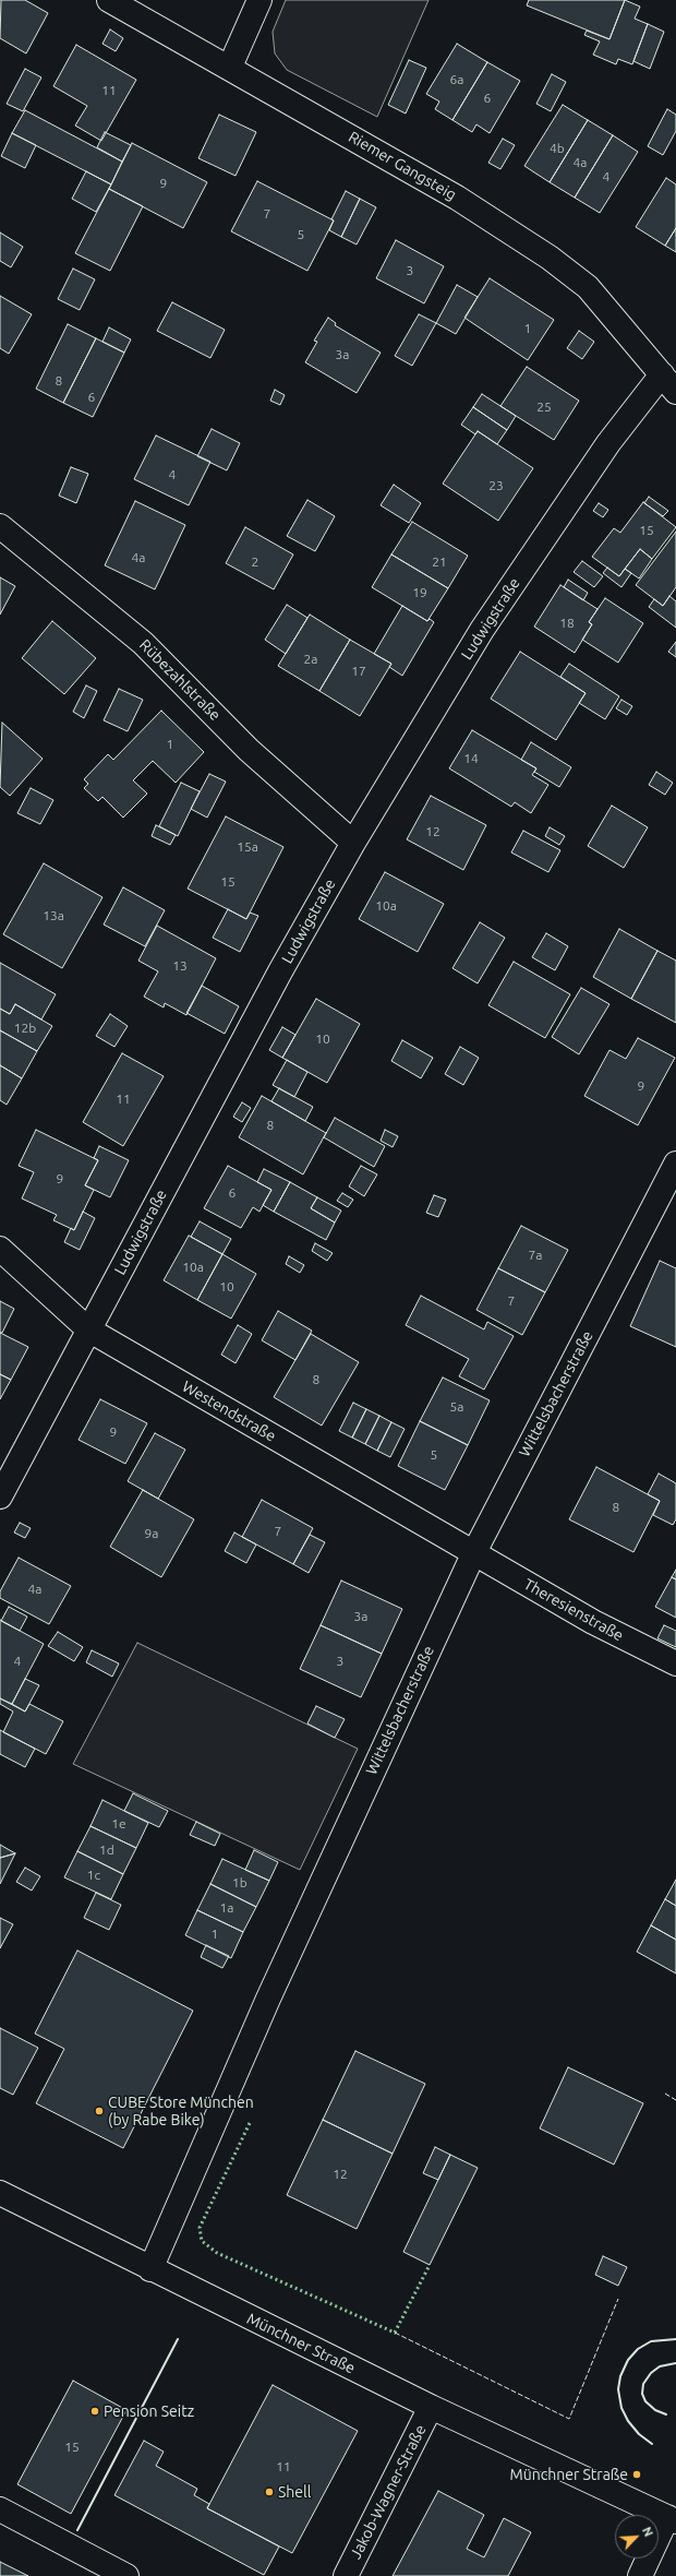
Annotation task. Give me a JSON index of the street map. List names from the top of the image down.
{
  "streets": {
    "street": [
      "Riemer Gangsteig",
      "Ludwigstraße",
      "Rübezahlstraße",
      "Wittelsbacherstraße",
      "Westendstraße",
      "Theresienstraße",
      "Münchner Straße",
      "Jakob-Wagner-Straße"
    ]
  },
  "crossings": [
    ["Riemer Gangsteig", "Ludwigstraße"],
    ["Ludwigstraße", "Rübezahlstraße"],
    ["Ludwigstraße", "Westendstraße"],
    ["Wittelsbacherstraße", "Westendstraße"],
    ["Wittelsbacherstraße", "Theresienstraße"],
    ["Wittelsbacherstraße", "Münchner Straße"],
    ["Westendstraße", "Theresienstraße"],
    ["Münchner Straße", "Jakob-Wagner-Straße"]
  ],
  "places": [
    "CUBE Store München (by Rabe Bike)",
    "Pension Seitz",
    "Münchner Straße",
    "Shell"
  ],
  "house_numbers": [
    "6a",
    "11",
    "6",
    "4b",
    "4a",
    "4",
    "9",
    "7",
    "5",
    "3",
    "1",
    "3a",
    "8",
    "6",
    "25",
    "4",
    "23",
    "15",
    "4a",
    "2",
    "21",
    "19",
    "18",
    "2a",
    "17",
    "1",
    "14",
    "12",
    "15a",
    "15",
    "10a",
    "13a",
    "13",
    "12b",
    "10",
    "9",
    "11",
    "8",
    "9",
    "6",
    "7a",
    "10a",
    "10",
    "7",
    "8",
    "5a",
    "9",
    "5",
    "8",
    "7",
    "9a",
    "4a",
    "3a",
    "4",
    "3",
    "1e",
    "1d",
    "1c",
    "1b",
    "1a",
    "1",
    "12",
    "15",
    "11"
  ],
  "north": "top right"
}
